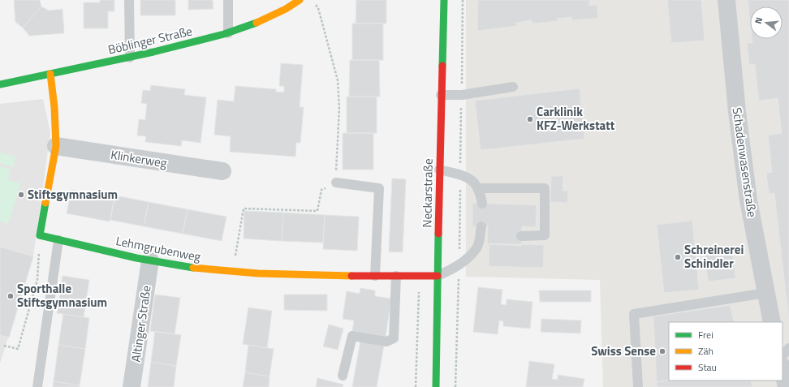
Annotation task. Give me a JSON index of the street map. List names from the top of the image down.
{
  "streets": {
    "main road": ["Böblinger Straße", "Neckarstraße", "Lehmgrubenweg"],
    "street": ["Klinkerweg", "Schadenwasenstraße", "Altinger Straße"]
  },
  "crossings": [
    ["Neckarstraße", "Lehmgrubenweg"],
    ["Lehmgrubenweg", "Altinger Straße"]
  ],
  "places": [
    "Carklinik KFZ-Werkstatt",
    "Stiftsgymnasium",
    "Schreinerei Schindler",
    "Sporthalle Stiftsgymnasium",
    "Swiss Sense"
  ],
  "legend": ["Frei", "Zäh", "Stau"],
  "north": "left"
}
